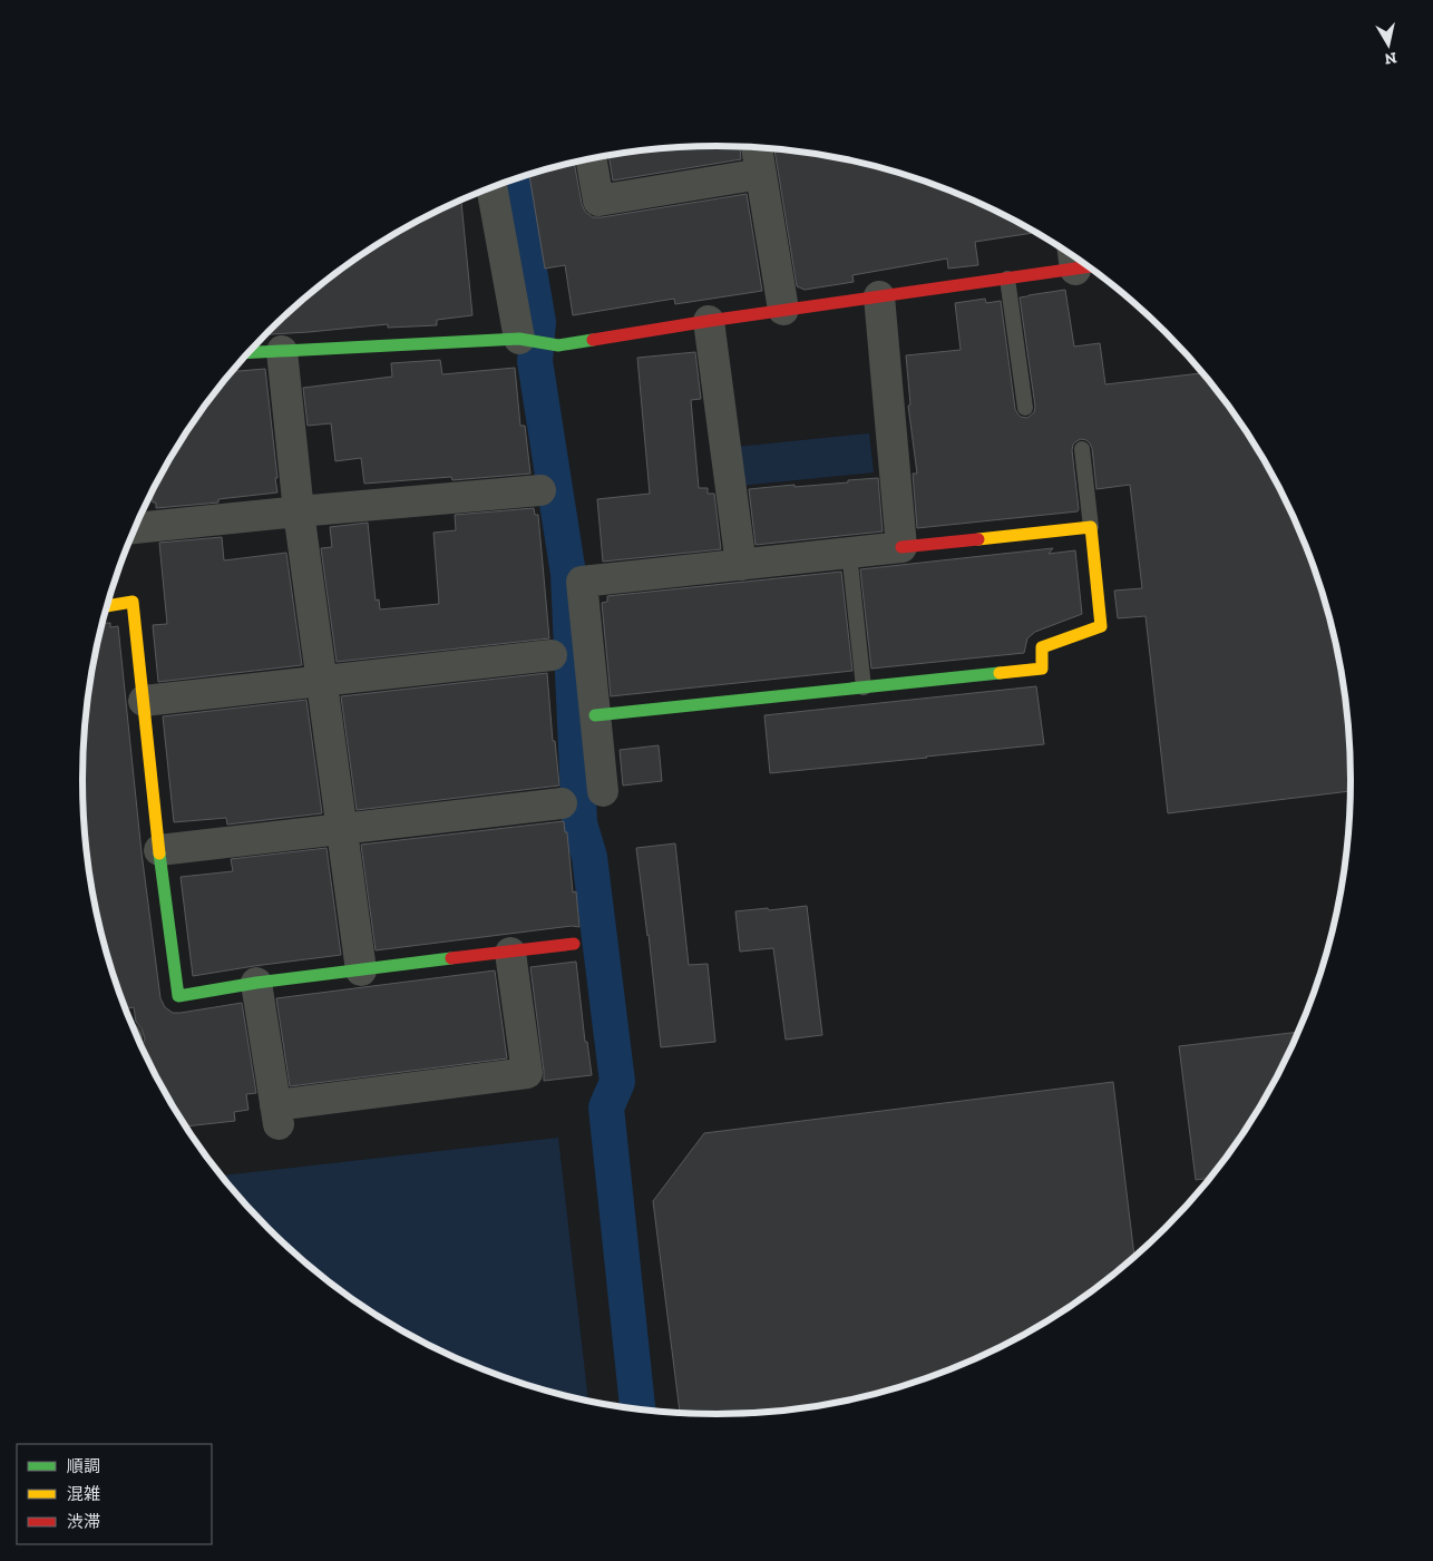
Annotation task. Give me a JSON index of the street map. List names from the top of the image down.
{
  "legend": ["順調", "混雑", "渋滞"],
  "north": "bottom"
}
